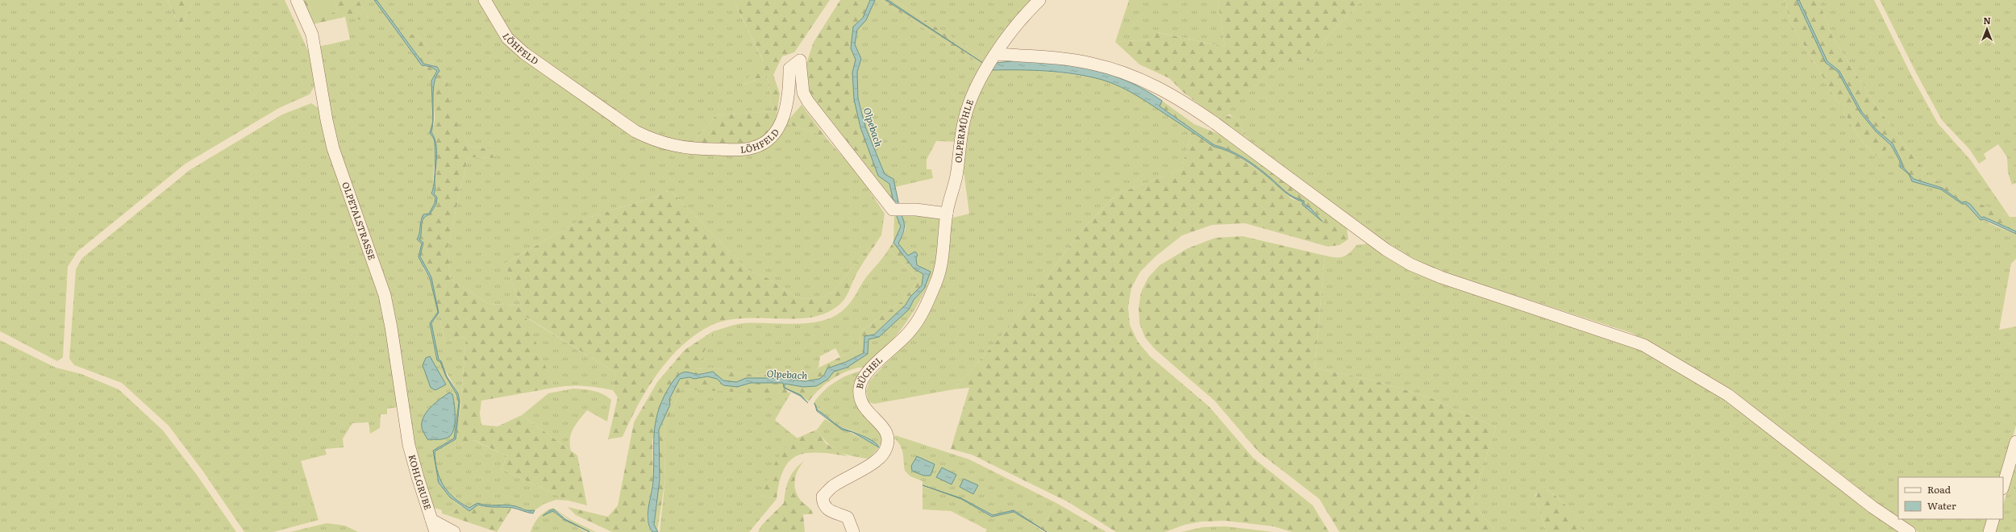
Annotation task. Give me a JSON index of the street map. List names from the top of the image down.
{
  "streets": {
    "street": [
      "LÖHFELD",
      "OLPERMÜHLE",
      "OLPETALSTRASSE",
      "BÜCHEL",
      "KOHLGRUBE"
    ]
  },
  "crossings": [
    ["LÖHFELD", "OLPERMÜHLE"],
    ["LÖHFELD", "BÜCHEL"],
    ["OLPERMÜHLE", "BÜCHEL"],
    ["OLPETALSTRASSE", "KOHLGRUBE"]
  ],
  "water": ["Olpebach"],
  "legend": ["Road", "Water"],
  "north": "top"
}
